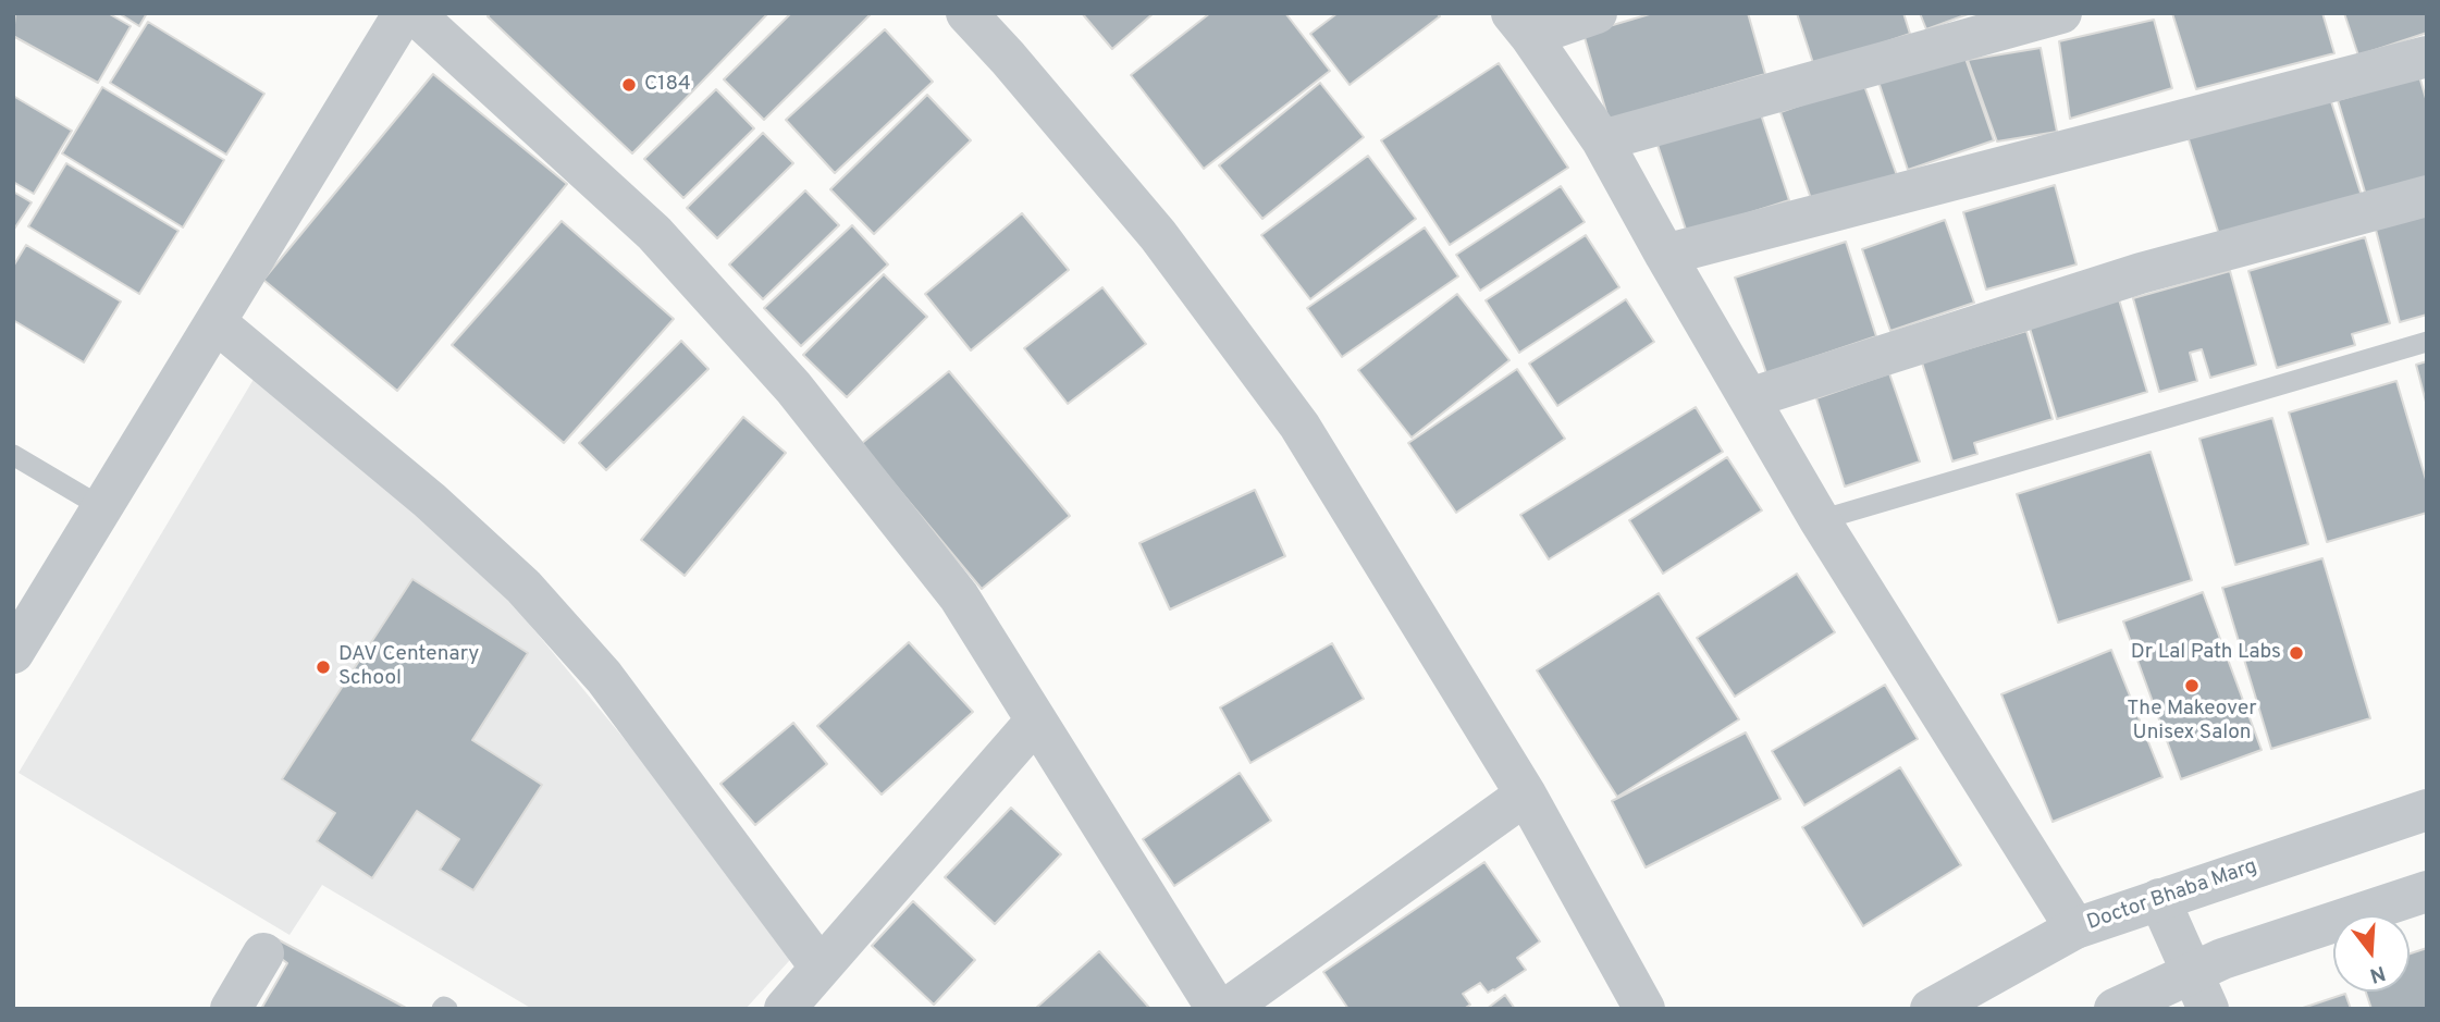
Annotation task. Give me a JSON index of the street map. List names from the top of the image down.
{
  "streets": {
    "street": ["Doctor Bhaba Marg"]
  },
  "places": [
    "C184",
    "Dr Lal Path Labs",
    "DAV Centenary School",
    "The Makeover Unisex Salon"
  ],
  "north": "bottom"
}
